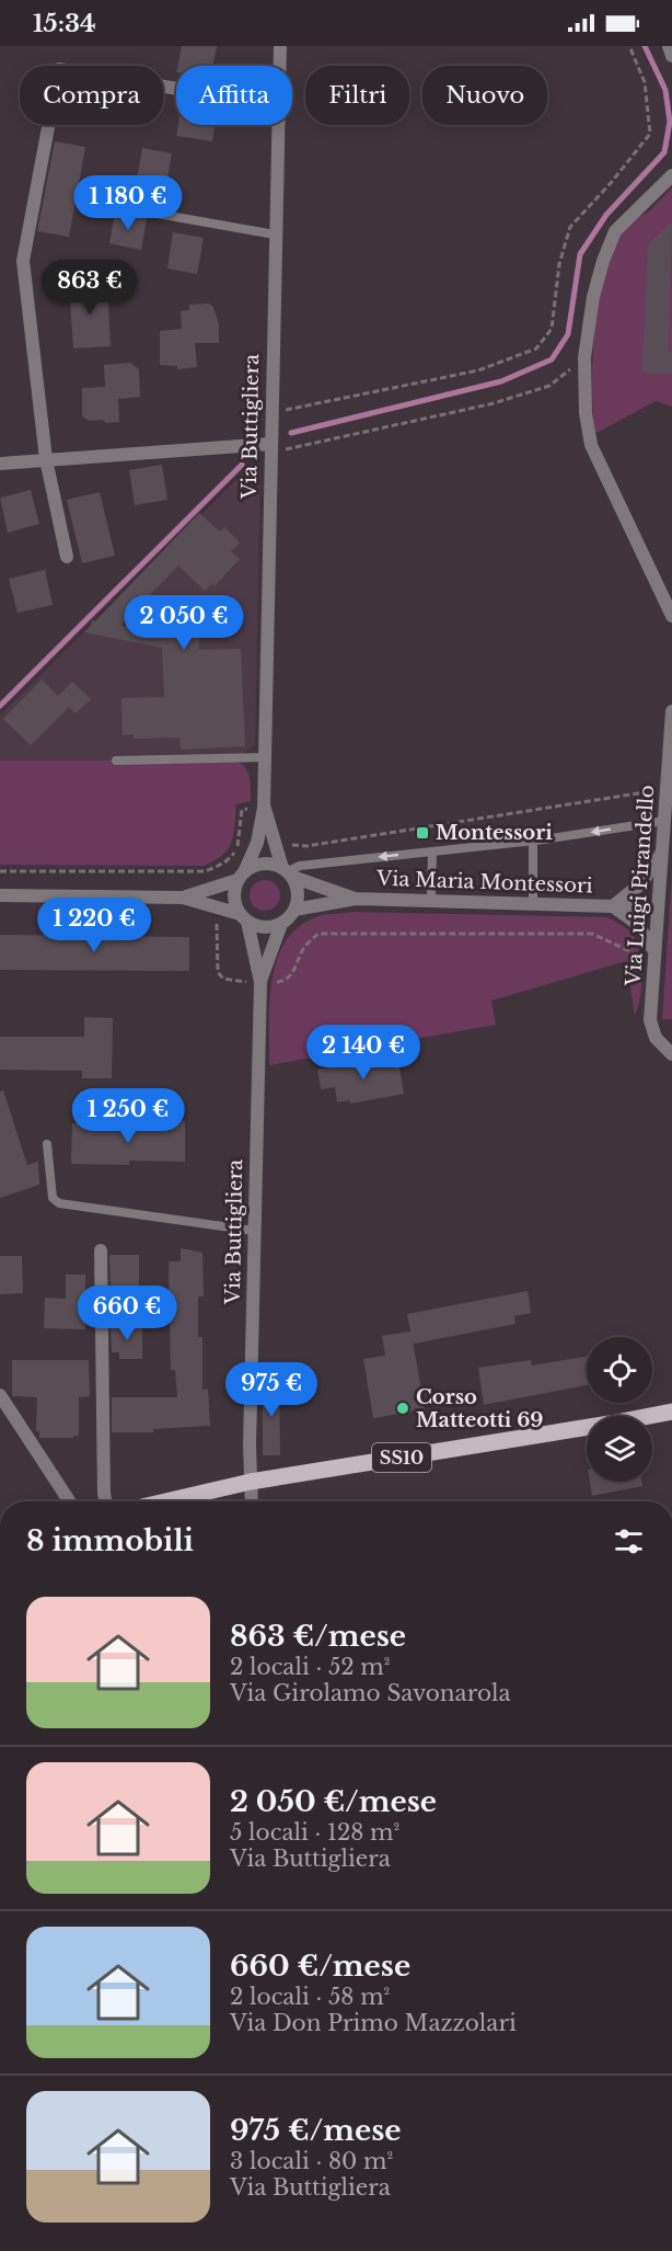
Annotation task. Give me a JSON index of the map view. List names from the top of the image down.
{
  "streets": {
    "main road": ["SS10"],
    "street": ["Via Buttigliera", "Via Maria Montessori", "Via Luigi Pirandello"]
  },
  "crossings": [
    ["Via Buttigliera", "Via Maria Montessori"],
    ["Via Buttigliera", "SS10"],
    ["Via Maria Montessori", "Via Luigi Pirandello"]
  ],
  "places": {
    "transit": ["Montessori"],
    "other": ["Corso Matteotti 69"]
  },
  "page": {
    "status": "15:34",
    "chip": [
      "Compra",
      "Affitta",
      "Filtri",
      "Nuovo"
    ],
    "price": [
      "1 180 €",
      "863 €",
      "2 050 €",
      "1 220 €",
      "2 140 €",
      "1 250 €",
      "660 €",
      "975 €"
    ],
    "heading": "8 immobili",
    "list": [
      {
        "name": "863 €/mese",
        "note": "2 locali · 52 m² · Via Girolamo Savonarola"
      },
      {
        "name": "2 050 €/mese",
        "note": "5 locali · 128 m² · Via Buttigliera"
      },
      {
        "name": "660 €/mese",
        "note": "2 locali · 58 m² · Via Don Primo Mazzolari"
      },
      {
        "name": "975 €/mese",
        "note": "3 locali · 80 m² · Via Buttigliera"
      }
    ]
  }
}
